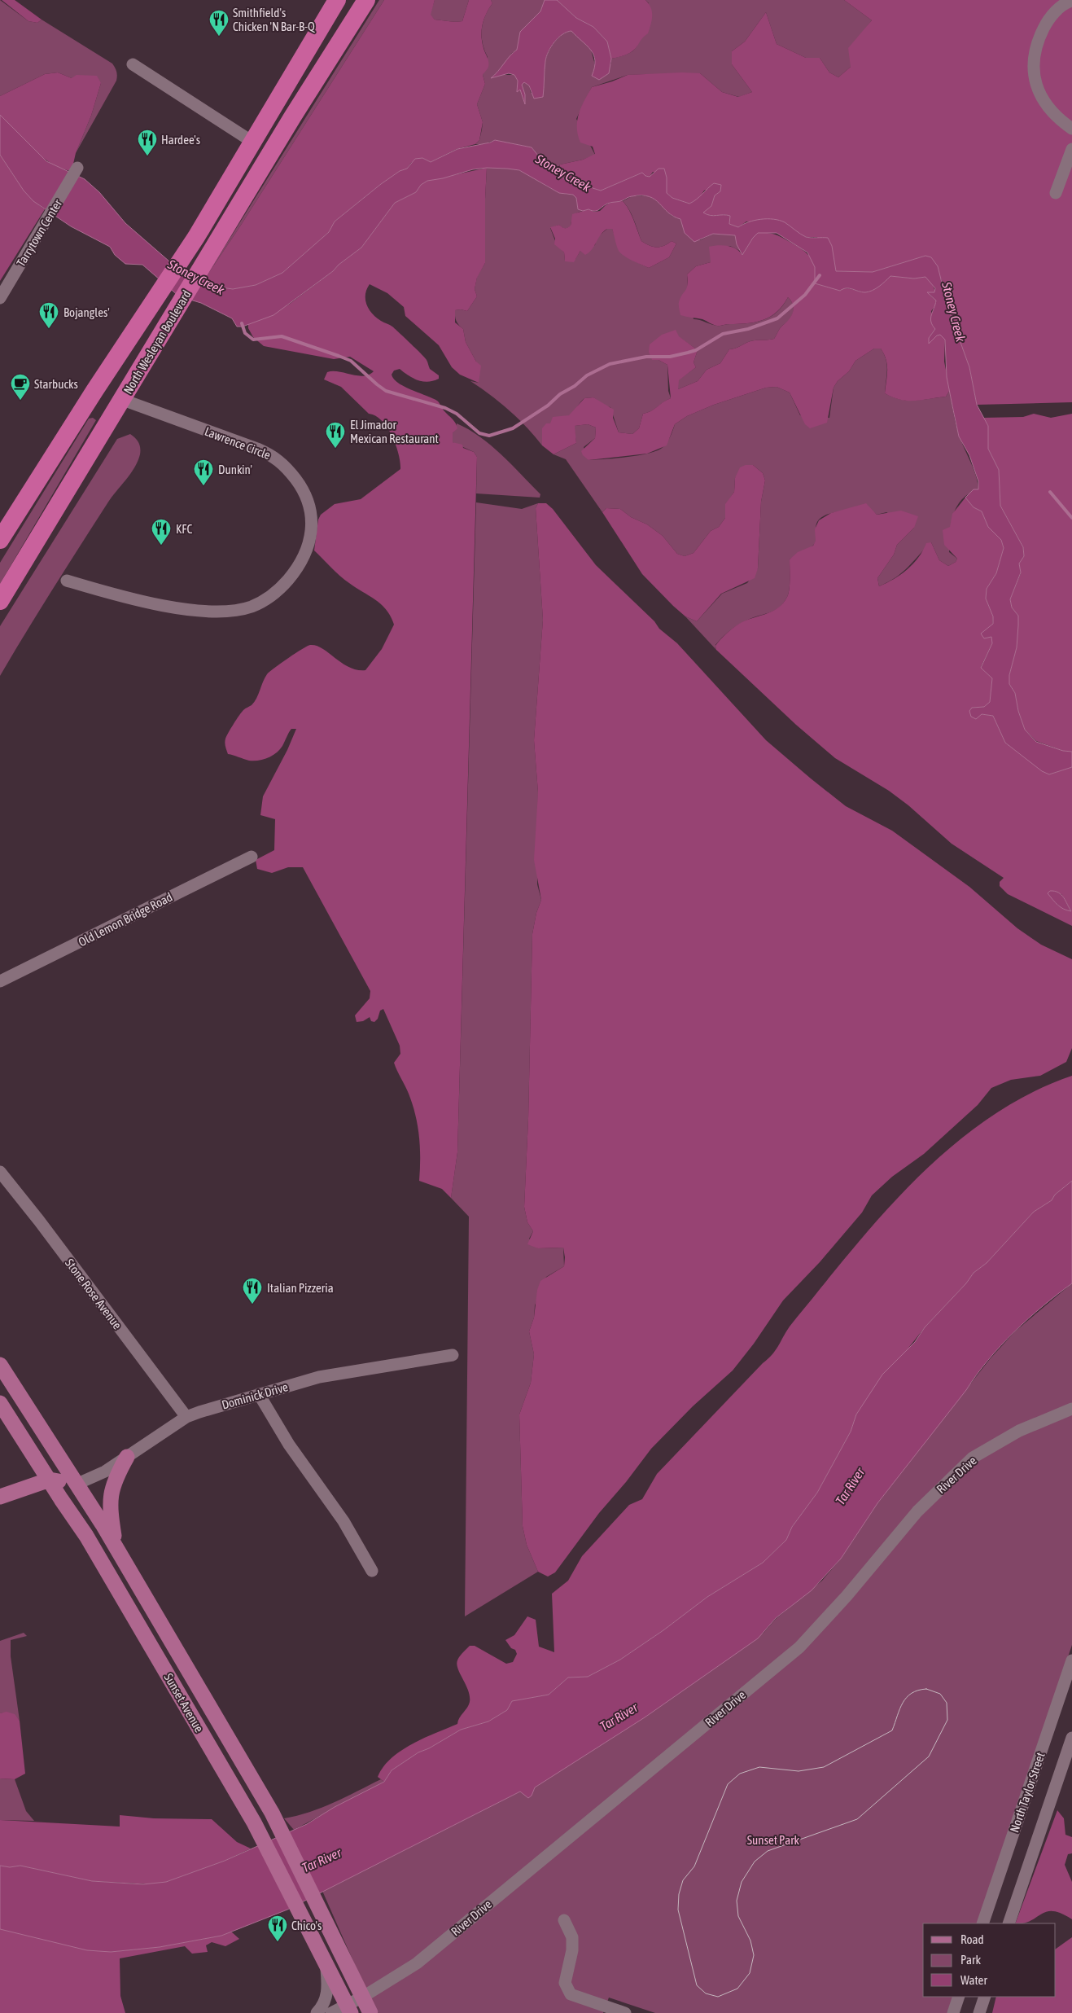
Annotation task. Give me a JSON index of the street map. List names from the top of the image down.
{
  "streets": {
    "highway": ["North Wesleyan Boulevard"],
    "main road": ["Sunset Avenue"],
    "street": [
      "Tarrytown Center",
      "Lawrence Circle",
      "Old Lemon Bridge Road",
      "Stone Rose Avenue",
      "Dominick Drive",
      "River Drive",
      "North Taylor Street"
    ]
  },
  "crossings": [
    ["North Wesleyan Boulevard", "Lawrence Circle"],
    ["Stone Rose Avenue", "Dominick Drive"],
    ["Dominick Drive", "Sunset Avenue"],
    ["River Drive", "Sunset Avenue"]
  ],
  "water": ["Stoney Creek", "Tar River"],
  "parks": ["Sunset Park"],
  "places": {
    "restaurant": [
      "Smithfield's Chicken 'N Bar-B-Q",
      "Hardee's",
      "Bojangles'",
      "El Jimador Mexican Restaurant",
      "Dunkin'",
      "KFC",
      "Italian Pizzeria",
      "Chico's"
    ],
    "cafe": ["Starbucks"]
  },
  "legend": ["Road", "Park", "Water"]
}
